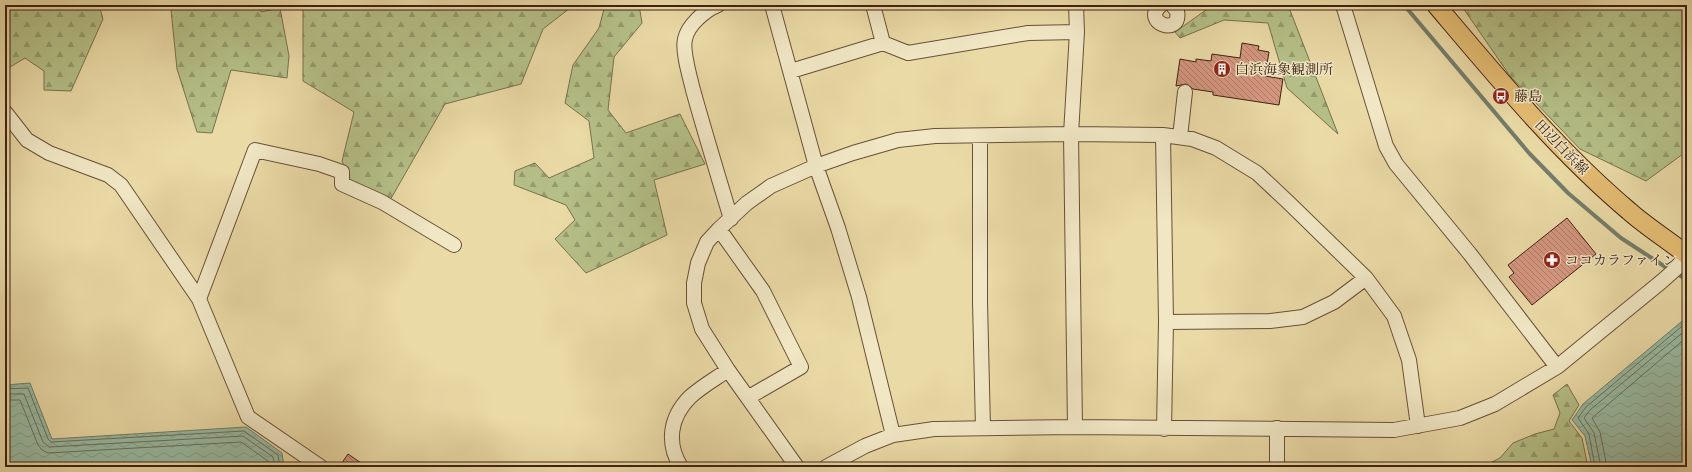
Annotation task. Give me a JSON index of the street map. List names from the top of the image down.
{
  "streets": {
    "main road": ["田辺白浜線"]
  },
  "places": {
    "building": ["白浜海象観測所"],
    "bus stop": ["藤島"],
    "pharmacy": ["ココカラファイン"]
  }
}
